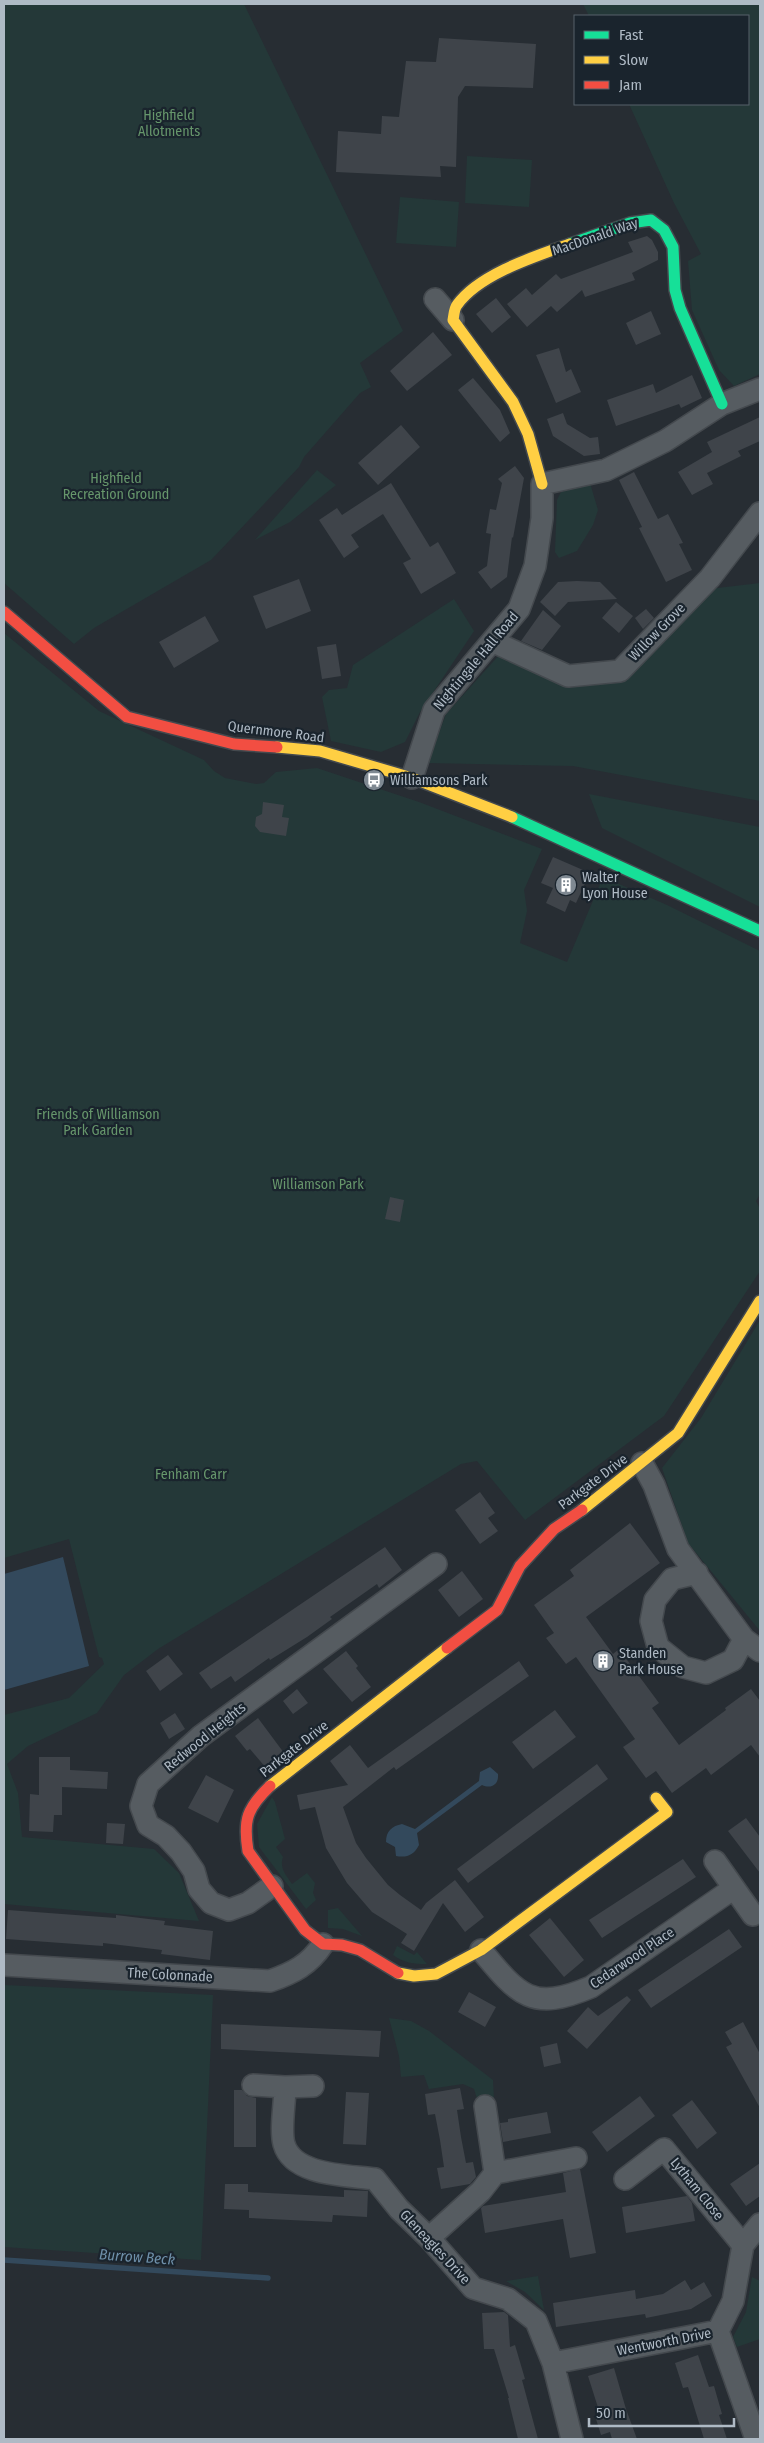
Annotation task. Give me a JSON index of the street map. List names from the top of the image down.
{
  "streets": {
    "street": [
      "MacDonald Way",
      "Willow Grove",
      "Nightingale Hall Road",
      "Quernmore Road",
      "Parkgate Drive",
      "Redwood Heights",
      "Cedarwood Place",
      "The Colonnade",
      "Lytham Close",
      "Gleneagles Drive",
      "Wentworth Drive"
    ]
  },
  "crossings": [
    ["Willow Grove", "Nightingale Hall Road"],
    ["Nightingale Hall Road", "Quernmore Road"],
    ["Parkgate Drive", "Redwood Heights"],
    ["Parkgate Drive", "The Colonnade"],
    ["Lytham Close", "Wentworth Drive"],
    ["Gleneagles Drive", "Wentworth Drive"]
  ],
  "water": ["Burrow Beck"],
  "parks": [
    "Highfield Allotments",
    "Highfield Recreation Ground",
    "Friends of Williamson Park Garden",
    "Williamson Park",
    "Fenham Carr"
  ],
  "places": {
    "bus stop": ["Williamsons Park"],
    "building": ["Walter Lyon House", "Standen Park House"]
  },
  "legend": ["Fast", "Slow", "Jam"],
  "scale_bar": "50 m"
}
